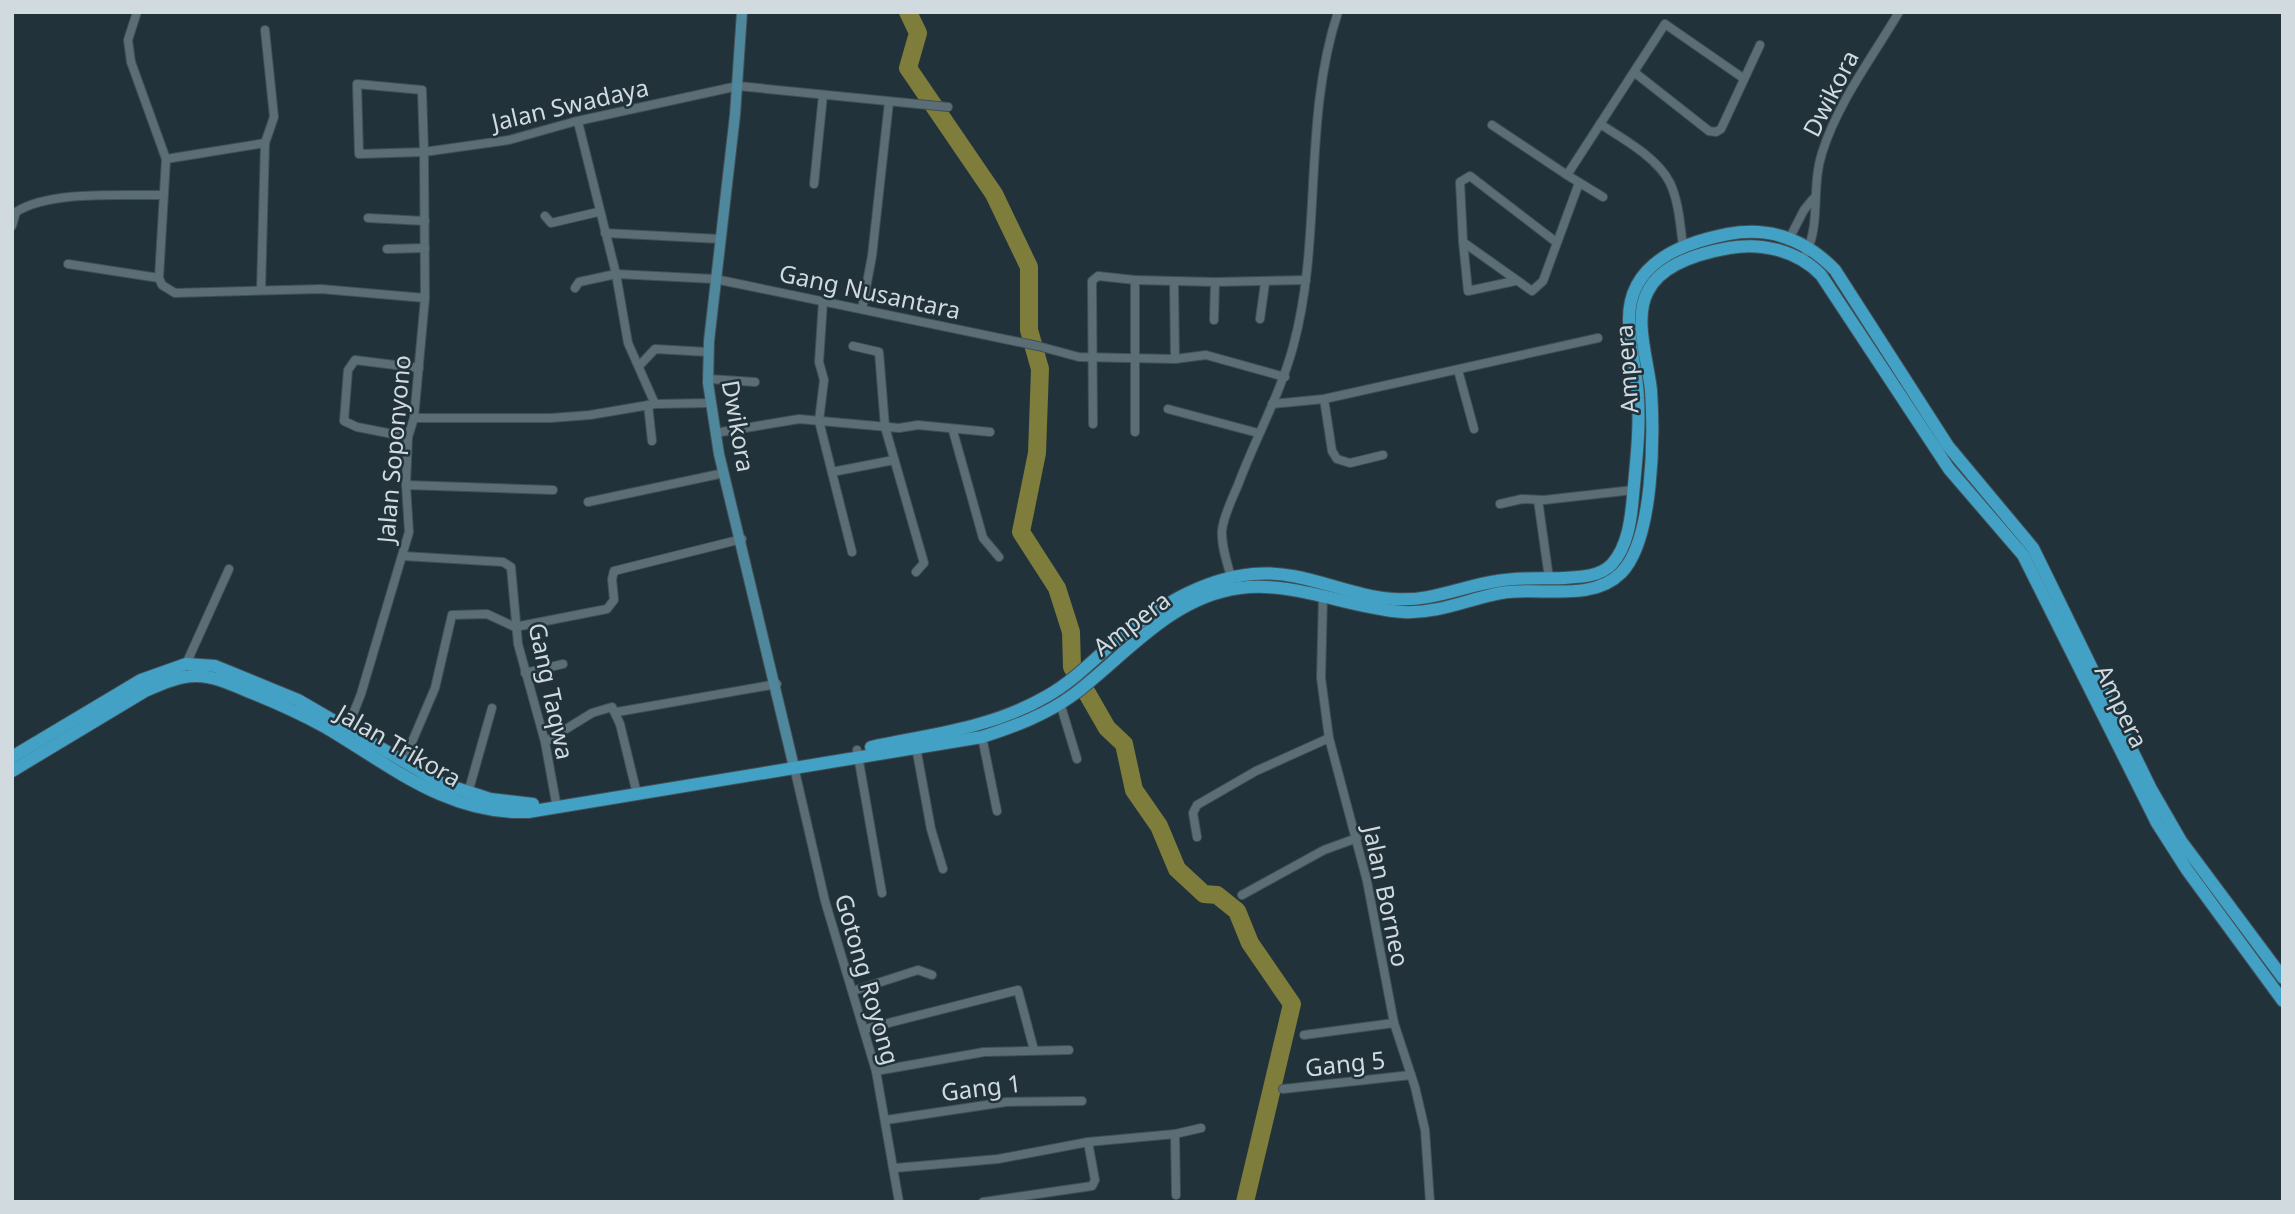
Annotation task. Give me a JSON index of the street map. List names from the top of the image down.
{
  "streets": {
    "main road": ["Ampera", "Jalan Trikora"],
    "street": [
      "Dwikora",
      "Jalan Swadaya",
      "Gang Nusantara",
      "Jalan Soponyono",
      "Gang Taqwa",
      "Jalan Borneo",
      "Gotong Royong",
      "Gang 5",
      "Gang 1"
    ]
  },
  "crossings": [
    ["Dwikora", "Jalan Swadaya"],
    ["Dwikora", "Gang Nusantara"],
    ["Dwikora", "Ampera"],
    ["Dwikora", "Jalan Trikora"],
    ["Dwikora", "Gotong Royong"],
    ["Jalan Swadaya", "Jalan Soponyono"],
    ["Ampera", "Jalan Trikora"],
    ["Ampera", "Jalan Borneo"],
    ["Ampera", "Gotong Royong"],
    ["Jalan Soponyono", "Gang Taqwa"],
    ["Jalan Soponyono", "Jalan Trikora"],
    ["Gang Taqwa", "Jalan Trikora"],
    ["Jalan Trikora", "Gotong Royong"],
    ["Jalan Borneo", "Gang 5"],
    ["Gotong Royong", "Gang 1"]
  ]
}
